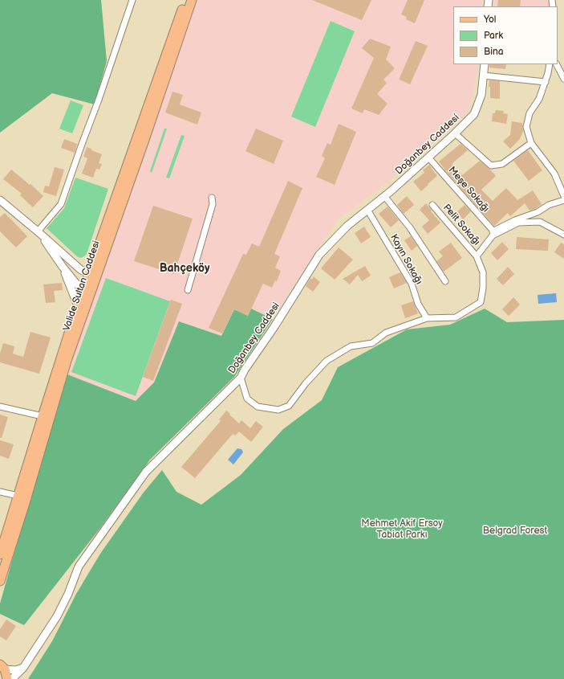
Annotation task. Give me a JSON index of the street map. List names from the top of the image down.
{
  "streets": {
    "main road": ["Valide Sultan Caddesi"],
    "street": [
      "Doğanbey Caddesi",
      "Meşe Sokağı",
      "Pelit Sokağı",
      "Kayın Sokağı"
    ]
  },
  "crossings": [
    ["Doğanbey Caddesi", "Meşe Sokağı"],
    ["Doğanbey Caddesi", "Kayın Sokağı"],
    ["Pelit Sokağı", "Kayın Sokağı"]
  ],
  "districts": ["Bahçeköy"],
  "parks": ["Mehmet Akif Ersoy Tabiat Parkı", "Belgrad Forest"],
  "legend": ["Yol", "Park", "Bina"]
}
